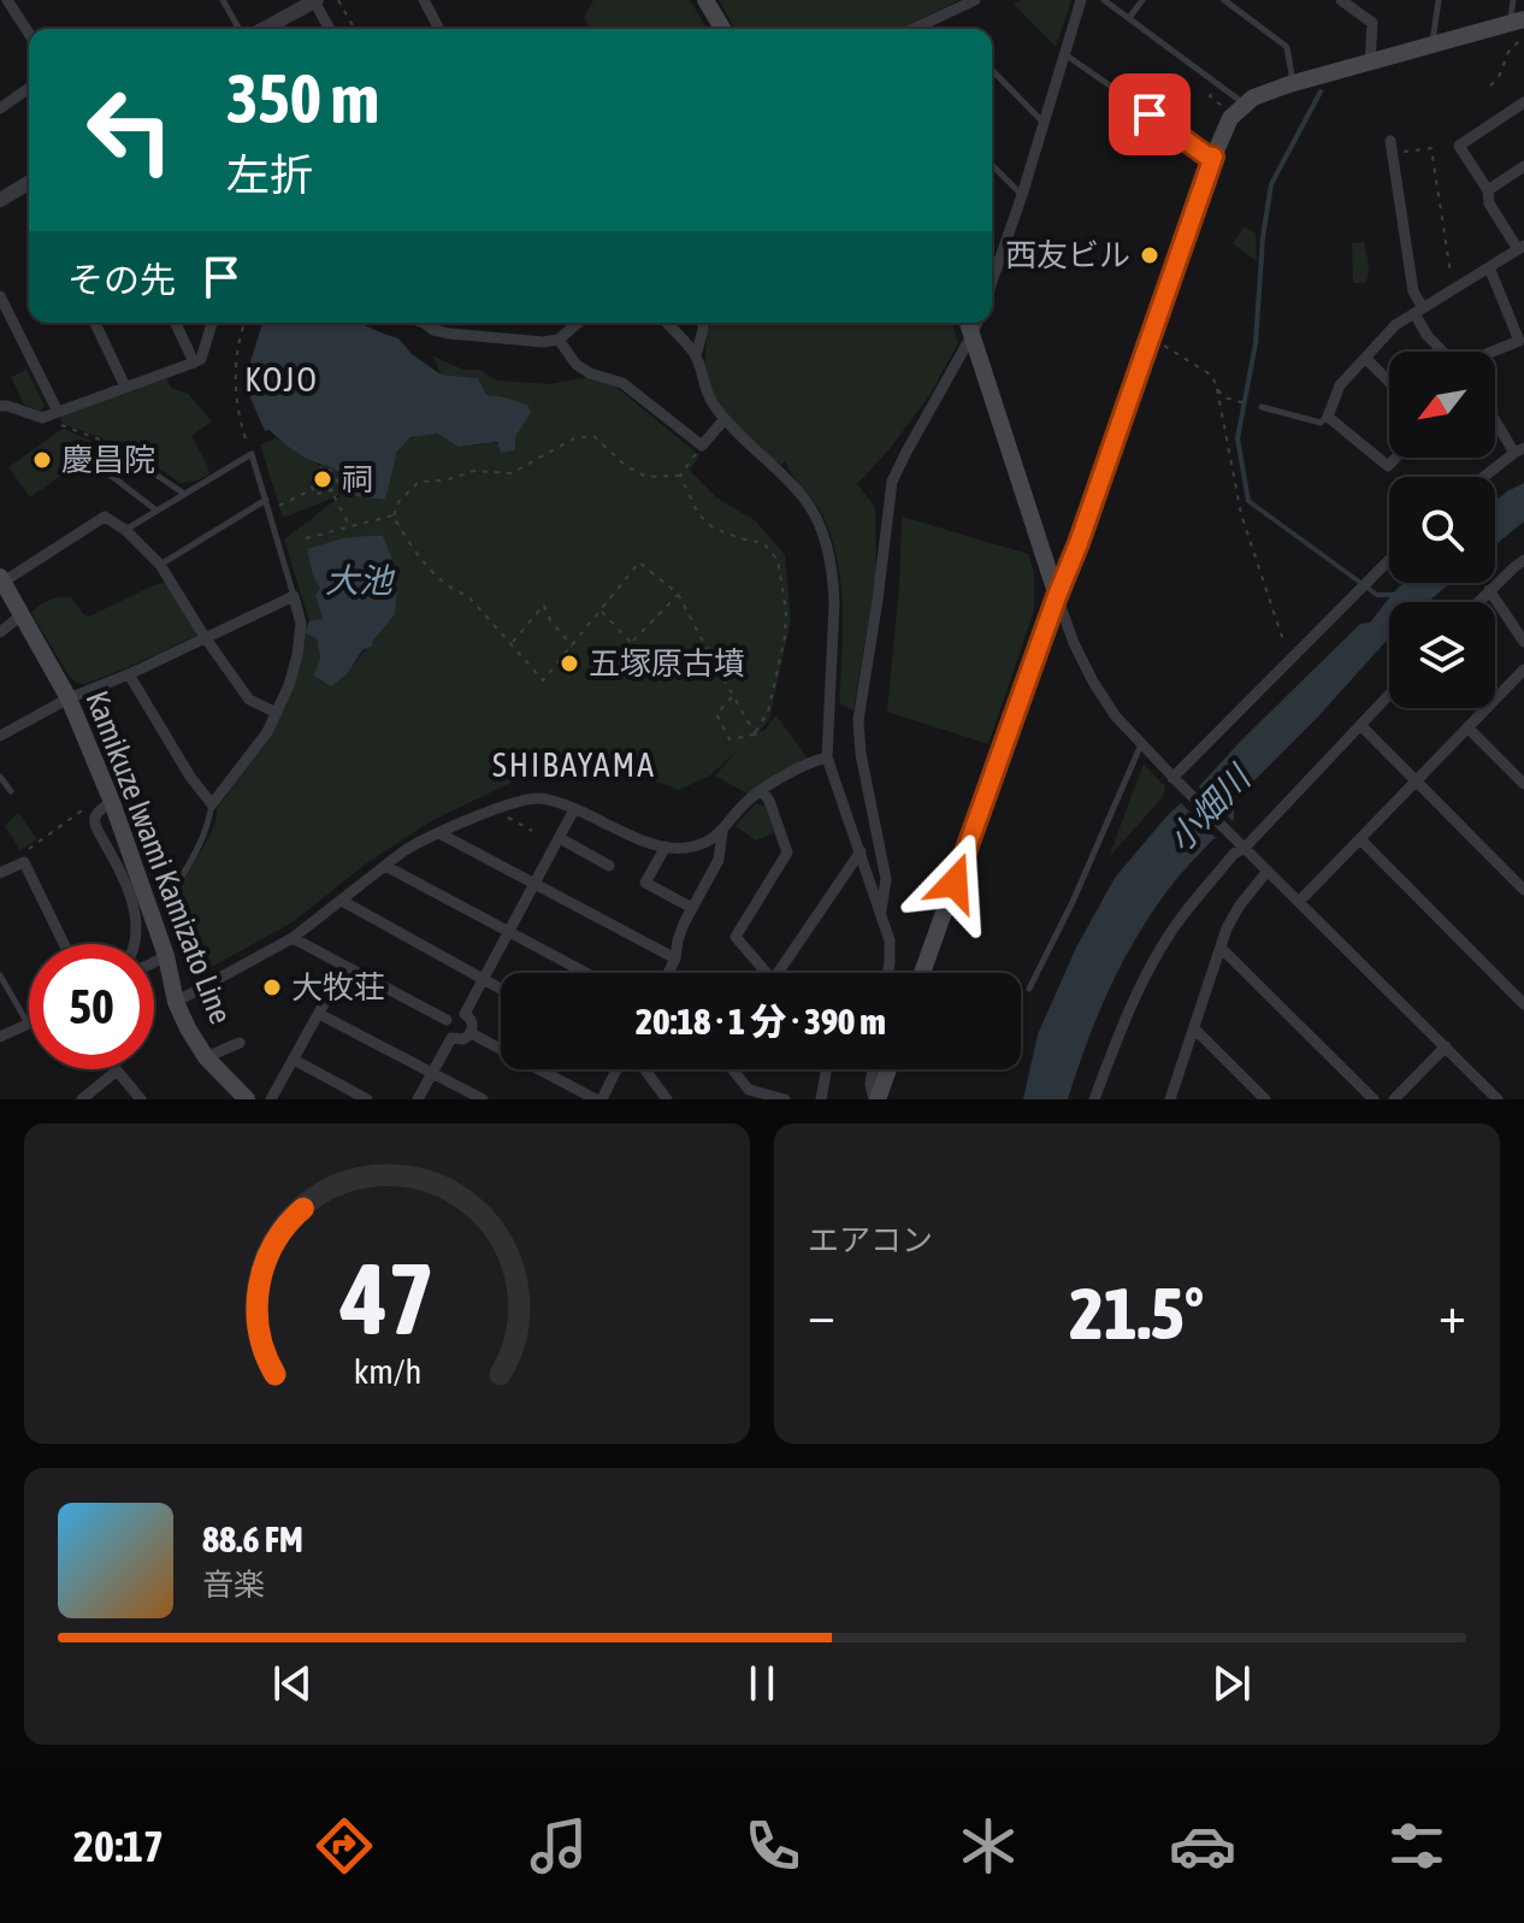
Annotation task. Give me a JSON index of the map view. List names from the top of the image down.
{
  "streets": {
    "main road": ["Kamikuze Iwami Kamizato Line"]
  },
  "districts": ["KOJO", "SHIBAYAMA"],
  "water": ["大池", "小畑川"],
  "places": [
    "西友ビル",
    "慶昌院",
    "祠",
    "五塚原古墳",
    "大牧荘"
  ],
  "north": "bottom left",
  "page": {
    "turn": ["350 m", "左折"],
    "then": "その先",
    "limit": "50",
    "trip": "20:18 · 1 分 · 390 m",
    "tile": "エアコン",
    "heat": ["−", "21.5°", "+"],
    "song": ["88.6 FM", "音楽"],
    "tabs": "20:17",
    "gauge": ["47", "km/h"]
  }
}
